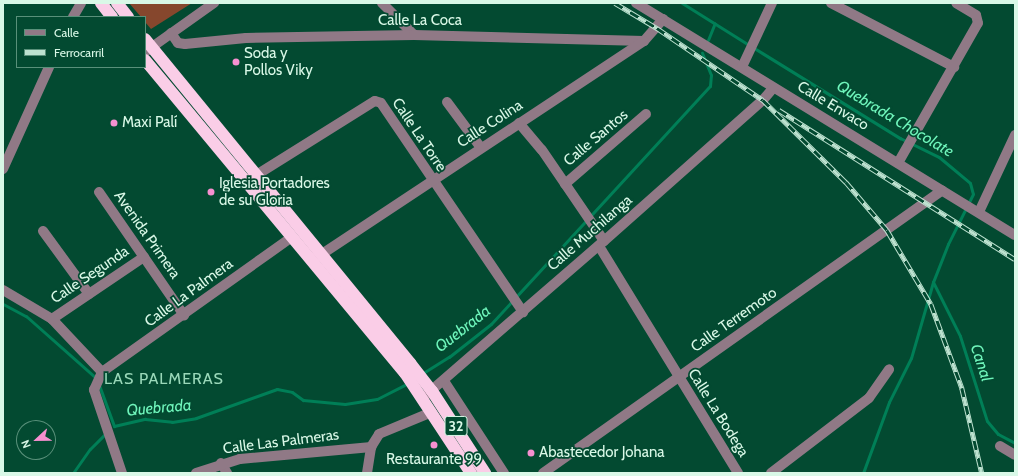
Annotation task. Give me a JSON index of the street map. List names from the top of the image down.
{
  "streets": {
    "highway": ["32"],
    "street": [
      "Calle La Coca",
      "Calle Envaco",
      "Calle Colina",
      "Calle La Torre",
      "Calle Santos",
      "Calle Muchilanga",
      "Avenida Primera",
      "Calle Segunda",
      "Calle La Palmera",
      "Calle Terremoto",
      "Calle La Bodega",
      "Calle Las Palmeras"
    ]
  },
  "crossings": [
    ["Calle La Coca", "Calle Colina"],
    ["Calle Envaco", "Calle Muchilanga"],
    ["Calle Envaco", "Calle Terremoto"],
    ["Calle Colina", "Calle La Torre"],
    ["Calle Colina", "Calle La Bodega"],
    ["Calle Colina", "32"],
    ["Calle La Torre", "Calle Muchilanga"],
    ["Calle La Torre", "32"],
    ["Calle Santos", "Calle La Bodega"],
    ["Calle Muchilanga", "Calle La Bodega"],
    ["Calle Muchilanga", "32"],
    ["Avenida Primera", "Calle Segunda"],
    ["Avenida Primera", "Calle La Palmera"],
    ["Calle La Palmera", "32"],
    ["Calle Terremoto", "Calle La Bodega"]
  ],
  "districts": ["LAS PALMERAS"],
  "water": ["Quebrada Chocolate", "Quebrada", "Canal"],
  "places": [
    "Soda y Pollos Viky",
    "Maxi Palí",
    "Iglesia Portadores de su Gloria",
    "Restaurante 99",
    "Abastecedor Johana"
  ],
  "legend": ["Calle", "Ferrocarril"],
  "north": "left"
}
